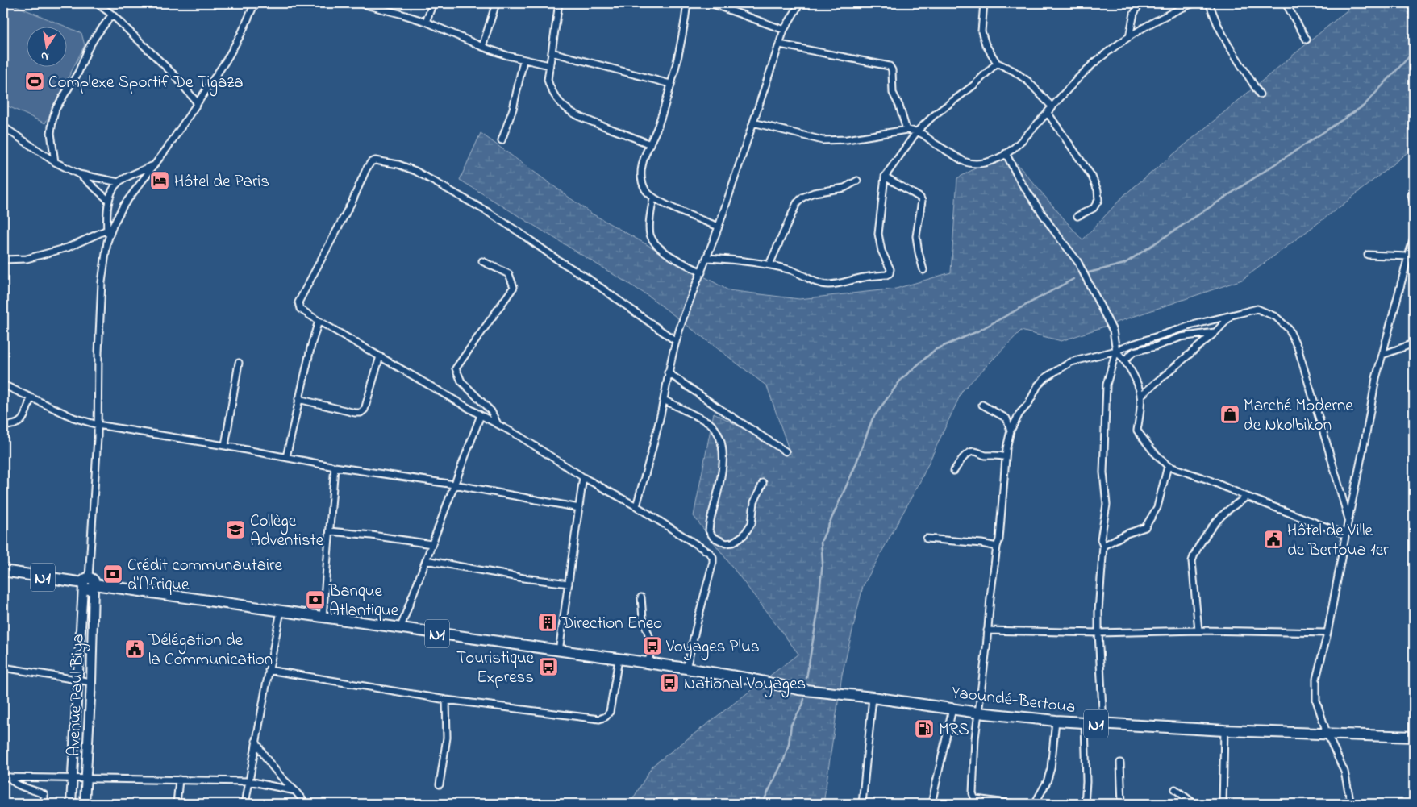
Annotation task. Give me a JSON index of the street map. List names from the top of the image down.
{
  "streets": {
    "highway": ["N1", "Yaoundé-Bertoua"],
    "street": ["Avenue Paul Biya"]
  },
  "crossings": [
    ["N1", "Avenue Paul Biya"],
    ["N1", "Yaoundé-Bertoua"]
  ],
  "places": {
    "sports": ["Complexe Sportif De Tigaza"],
    "hotel": ["Hôtel de Paris"],
    "shop": ["Marché Moderne de Nkolbikon"],
    "school or university": ["Collège Adventiste"],
    "public building": ["Hôtel de Ville de Bertoua 1er", "Délégation de la Communication"],
    "bank": ["Crédit communautaire d'Afrique", "Banque Atlantique"],
    "building": ["Direction Eneo"],
    "bus stop": ["Voyages Plus", "Touristique Express", "National Voyages"],
    "fuel station": ["MRS"]
  },
  "north": "bottom"
}
